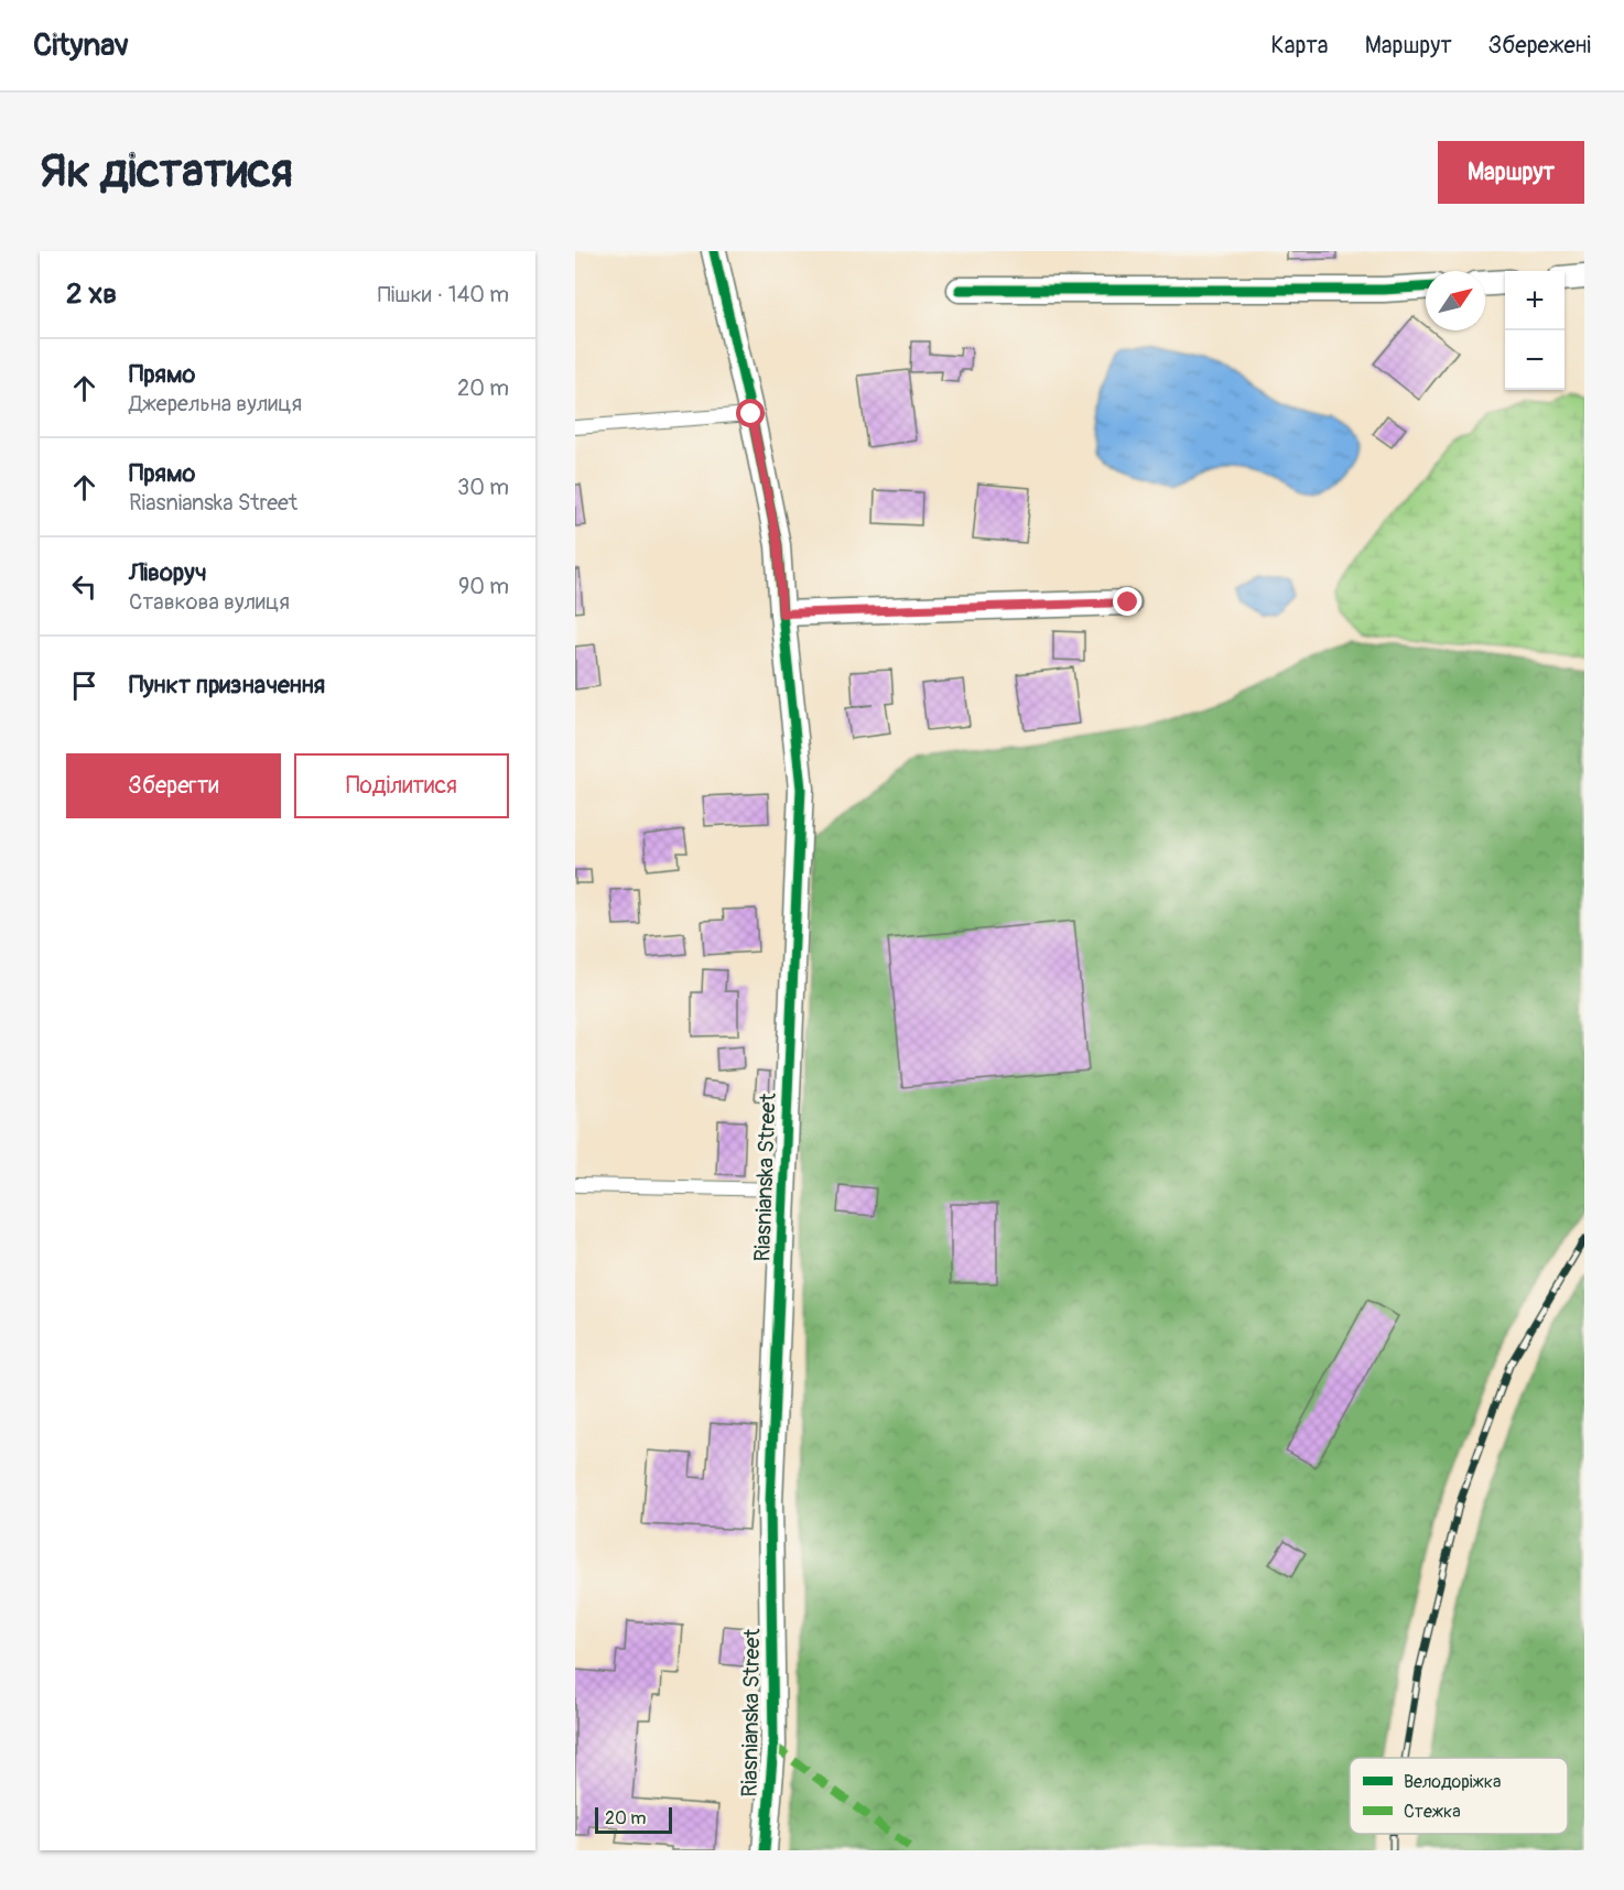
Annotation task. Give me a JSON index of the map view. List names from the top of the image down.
{
  "streets": {
    "street": ["Riasnianska Street"]
  },
  "legend": ["Велодоріжка", "Стежка"],
  "scale_bar": "20 m",
  "north": "top right",
  "page": {
    "header": "Citynav",
    "nav": ["Карта", "Маршрут", "Збережені"],
    "buttons": [
      "Маршрут",
      ["Зберегти", "Поділитися"]
    ],
    "title": "Як дістатися",
    "heading": ["2 хв", "Пішки · 140 m"],
    "map_buttons": ["+", "−"],
    "list": [
      ["Прямо", "Джерельна вулиця", "20 m"],
      ["Прямо", "Riasnianska Street", "30 m"],
      ["Ліворуч", "Ставкова вулиця", "90 m"],
      "Пункт призначення"
    ],
    "scale": "20 m"
  }
}
